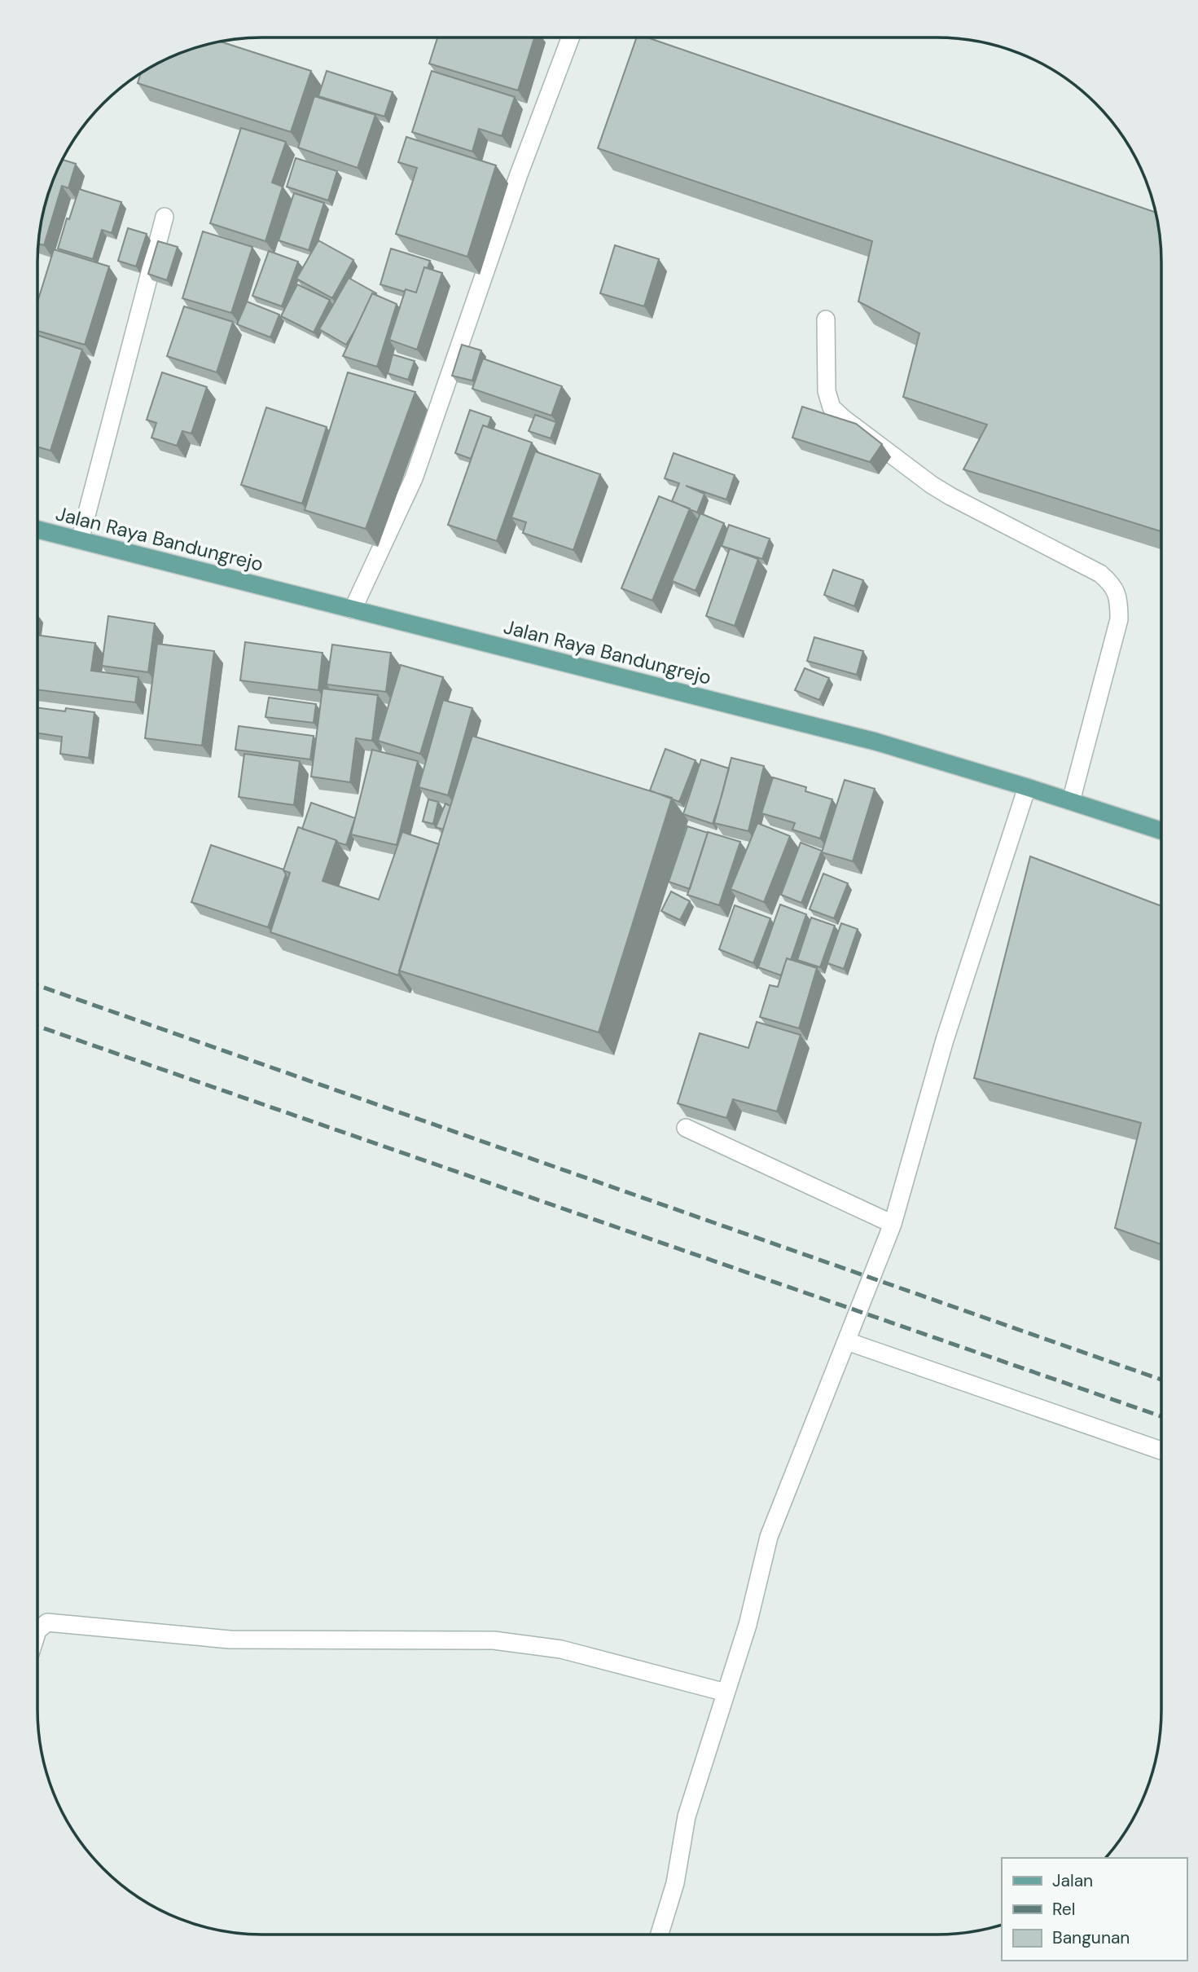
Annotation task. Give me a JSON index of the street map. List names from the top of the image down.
{
  "streets": {
    "main road": ["Jalan Raya Bandungrejo"]
  },
  "legend": ["Jalan", "Rel", "Bangunan"]
}
